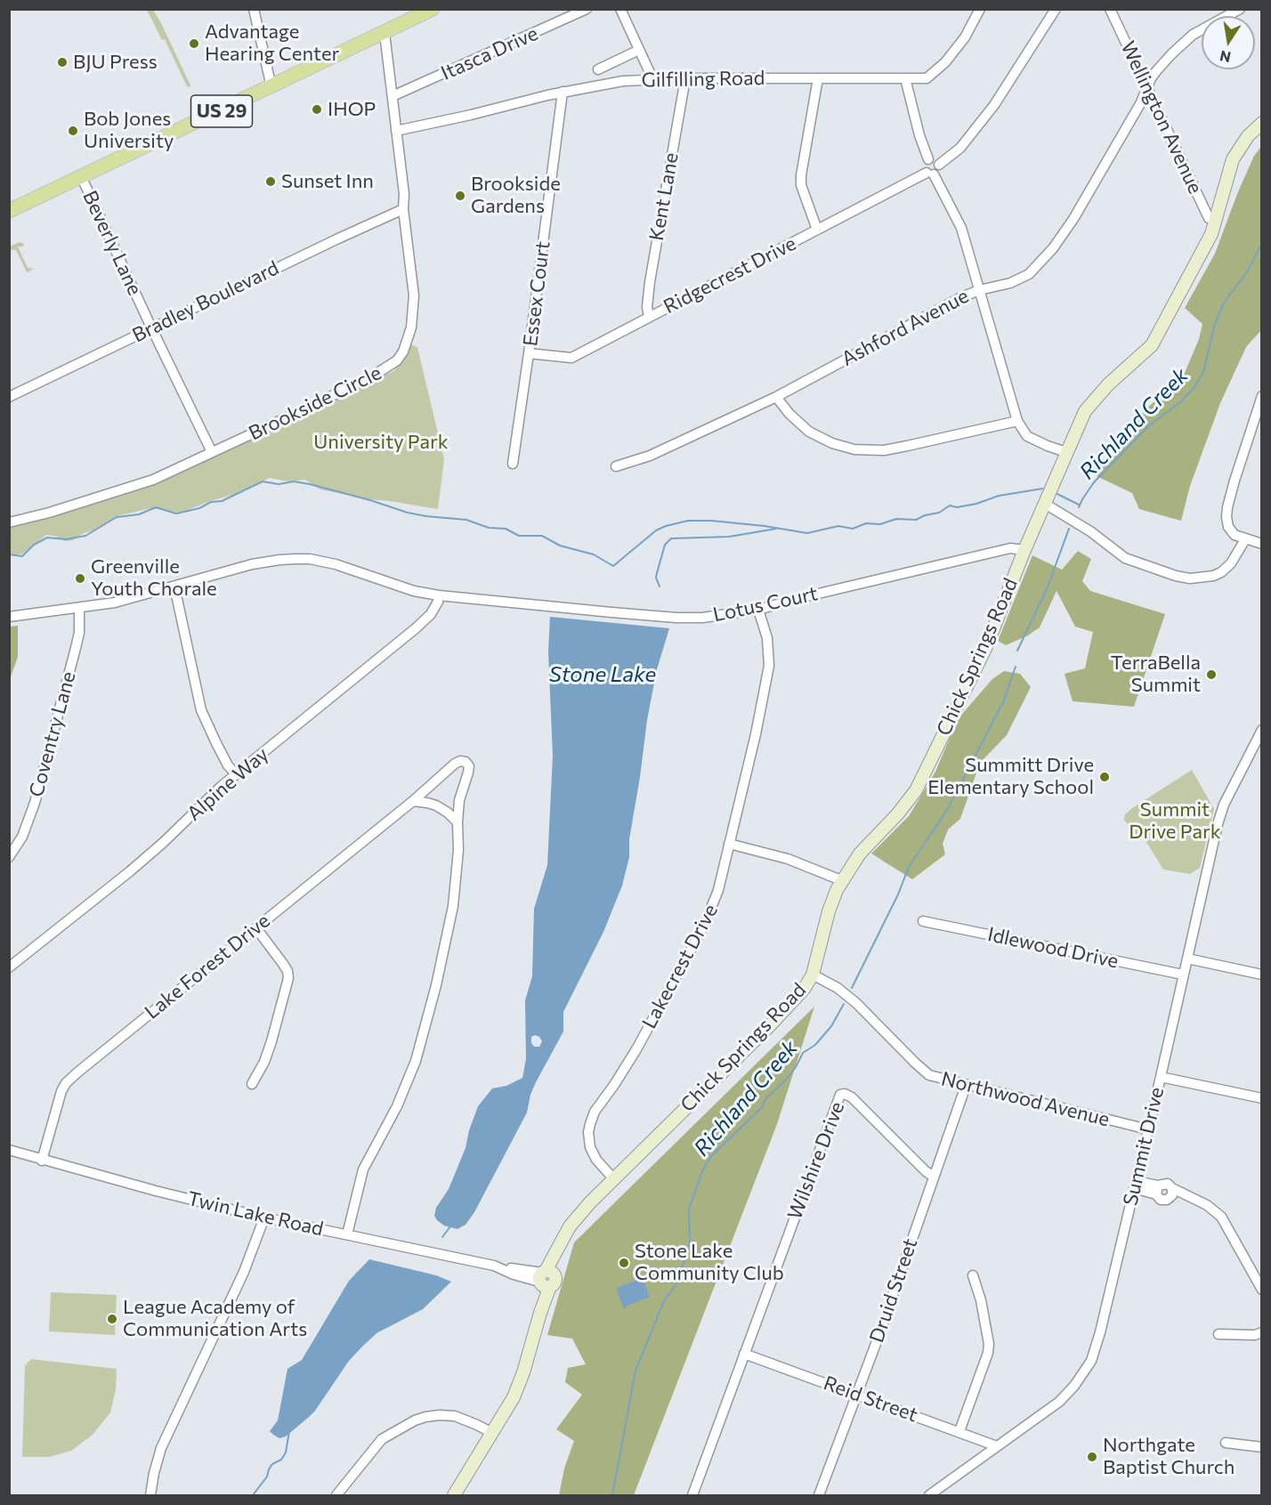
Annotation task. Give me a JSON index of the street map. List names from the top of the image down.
{
  "streets": {
    "main road": ["US 29"],
    "street": [
      "Itasca Drive",
      "Gilfilling Road",
      "Wellington Avenue",
      "Kent Lane",
      "Beverly Lane",
      "Ridgecrest Drive",
      "Essex Court",
      "Bradley Boulevard",
      "Ashford Avenue",
      "Brookside Circle",
      "Lotus Court",
      "Chick Springs Road",
      "Coventry Lane",
      "Alpine Way",
      "Idlewood Drive",
      "Lake Forest Drive",
      "Lakecrest Drive",
      "Northwood Avenue",
      "Summit Drive",
      "Wilshire Drive",
      "Twin Lake Road",
      "Druid Street",
      "Reid Street"
    ]
  },
  "crossings": [
    ["Itasca Drive", "Brookside Circle"],
    ["Gilfilling Road", "Kent Lane"],
    ["Gilfilling Road", "Essex Court"],
    ["Gilfilling Road", "Brookside Circle"],
    ["US 29", "Beverly Lane"],
    ["US 29", "Brookside Circle"],
    ["Wellington Avenue", "Ashford Avenue"],
    ["Wellington Avenue", "Chick Springs Road"],
    ["Kent Lane", "Ridgecrest Drive"],
    ["Beverly Lane", "Bradley Boulevard"],
    ["Beverly Lane", "Brookside Circle"],
    ["Ridgecrest Drive", "Essex Court"],
    ["Bradley Boulevard", "Brookside Circle"],
    ["Lotus Court", "Chick Springs Road"],
    ["Lotus Court", "Coventry Lane"],
    ["Lotus Court", "Alpine Way"],
    ["Lotus Court", "Lakecrest Drive"],
    ["Chick Springs Road", "Lakecrest Drive"],
    ["Chick Springs Road", "Northwood Avenue"],
    ["Chick Springs Road", "Twin Lake Road"],
    ["Idlewood Drive", "Summit Drive"],
    ["Lake Forest Drive", "Twin Lake Road"],
    ["Northwood Avenue", "Summit Drive"],
    ["Northwood Avenue", "Druid Street"],
    ["Summit Drive", "Reid Street"],
    ["Wilshire Drive", "Druid Street"],
    ["Wilshire Drive", "Reid Street"],
    ["Druid Street", "Reid Street"]
  ],
  "water": ["Richland Creek", "Stone Lake"],
  "parks": ["University Park", "Summit Drive Park"],
  "places": [
    "Advantage Hearing Center",
    "BJU Press",
    "IHOP",
    "Bob Jones University",
    "Sunset Inn",
    "Brookside Gardens",
    "Greenville Youth Chorale",
    "TerraBella Summit",
    "Summitt Drive Elementary School",
    "Stone Lake Community Club",
    "League Academy of Communication Arts",
    "Northgate Baptist Church"
  ],
  "north": "bottom"
}
